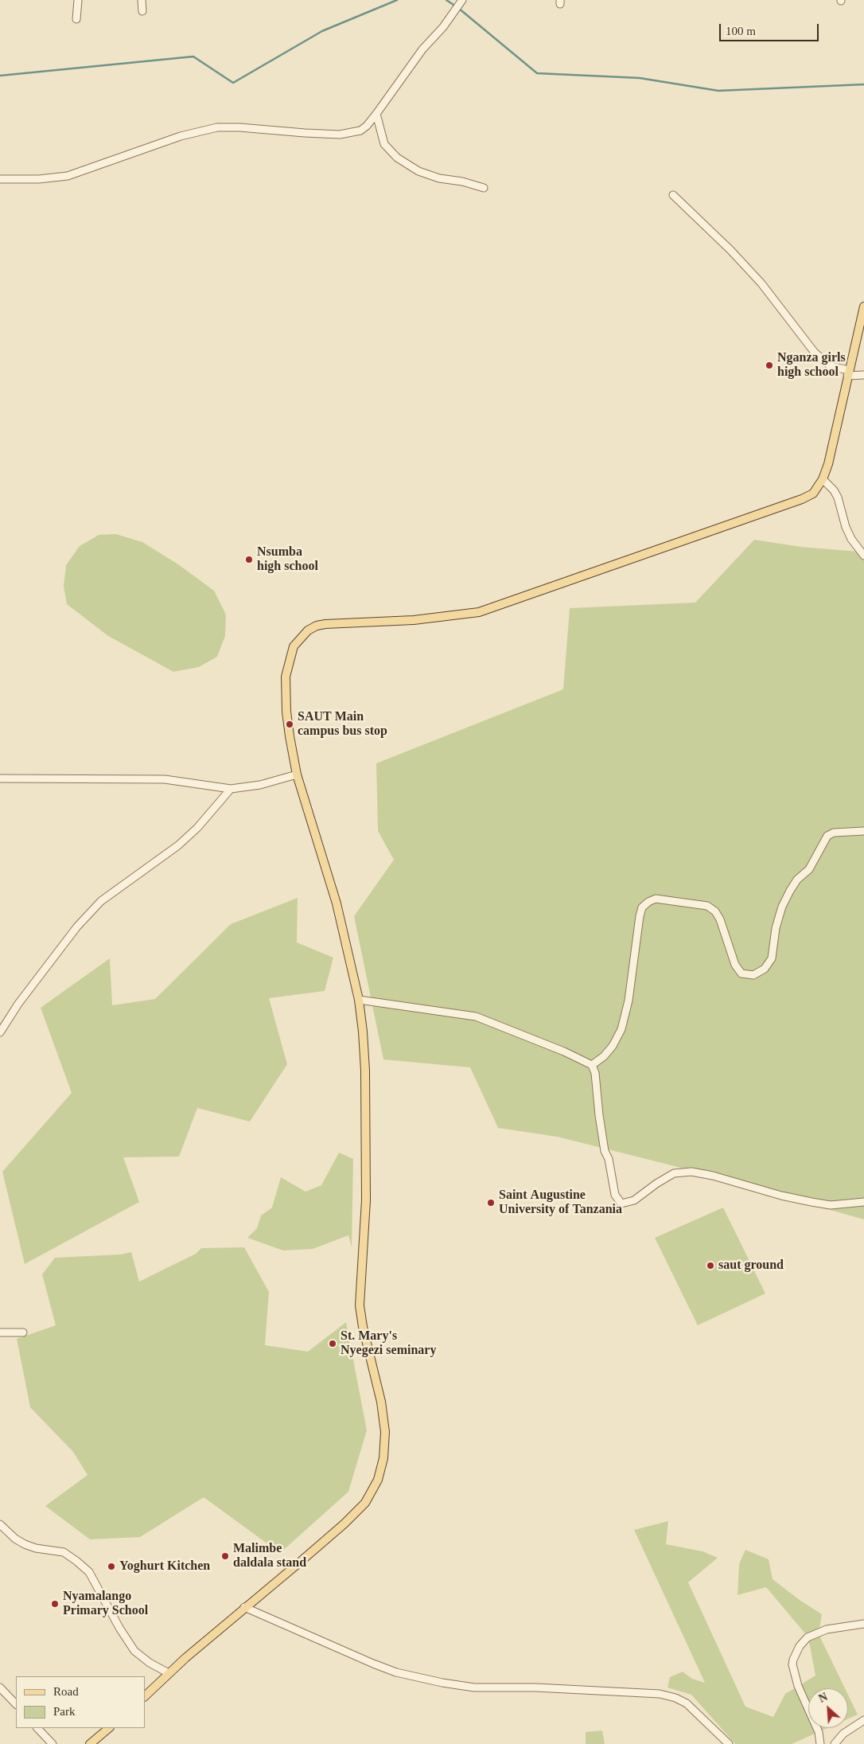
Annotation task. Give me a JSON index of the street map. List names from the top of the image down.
{
  "places": [
    "Nganza girls high school",
    "Nsumba high school",
    "SAUT Main campus bus stop",
    "Saint Augustine University of Tanzania",
    "saut ground",
    "St. Mary's Nyegezi seminary",
    "Malimbe daldala stand",
    "Yoghurt Kitchen",
    "Nyamalango Primary School"
  ],
  "legend": ["Road", "Park"],
  "scale_bar": "100 m",
  "north": "top left"
}
